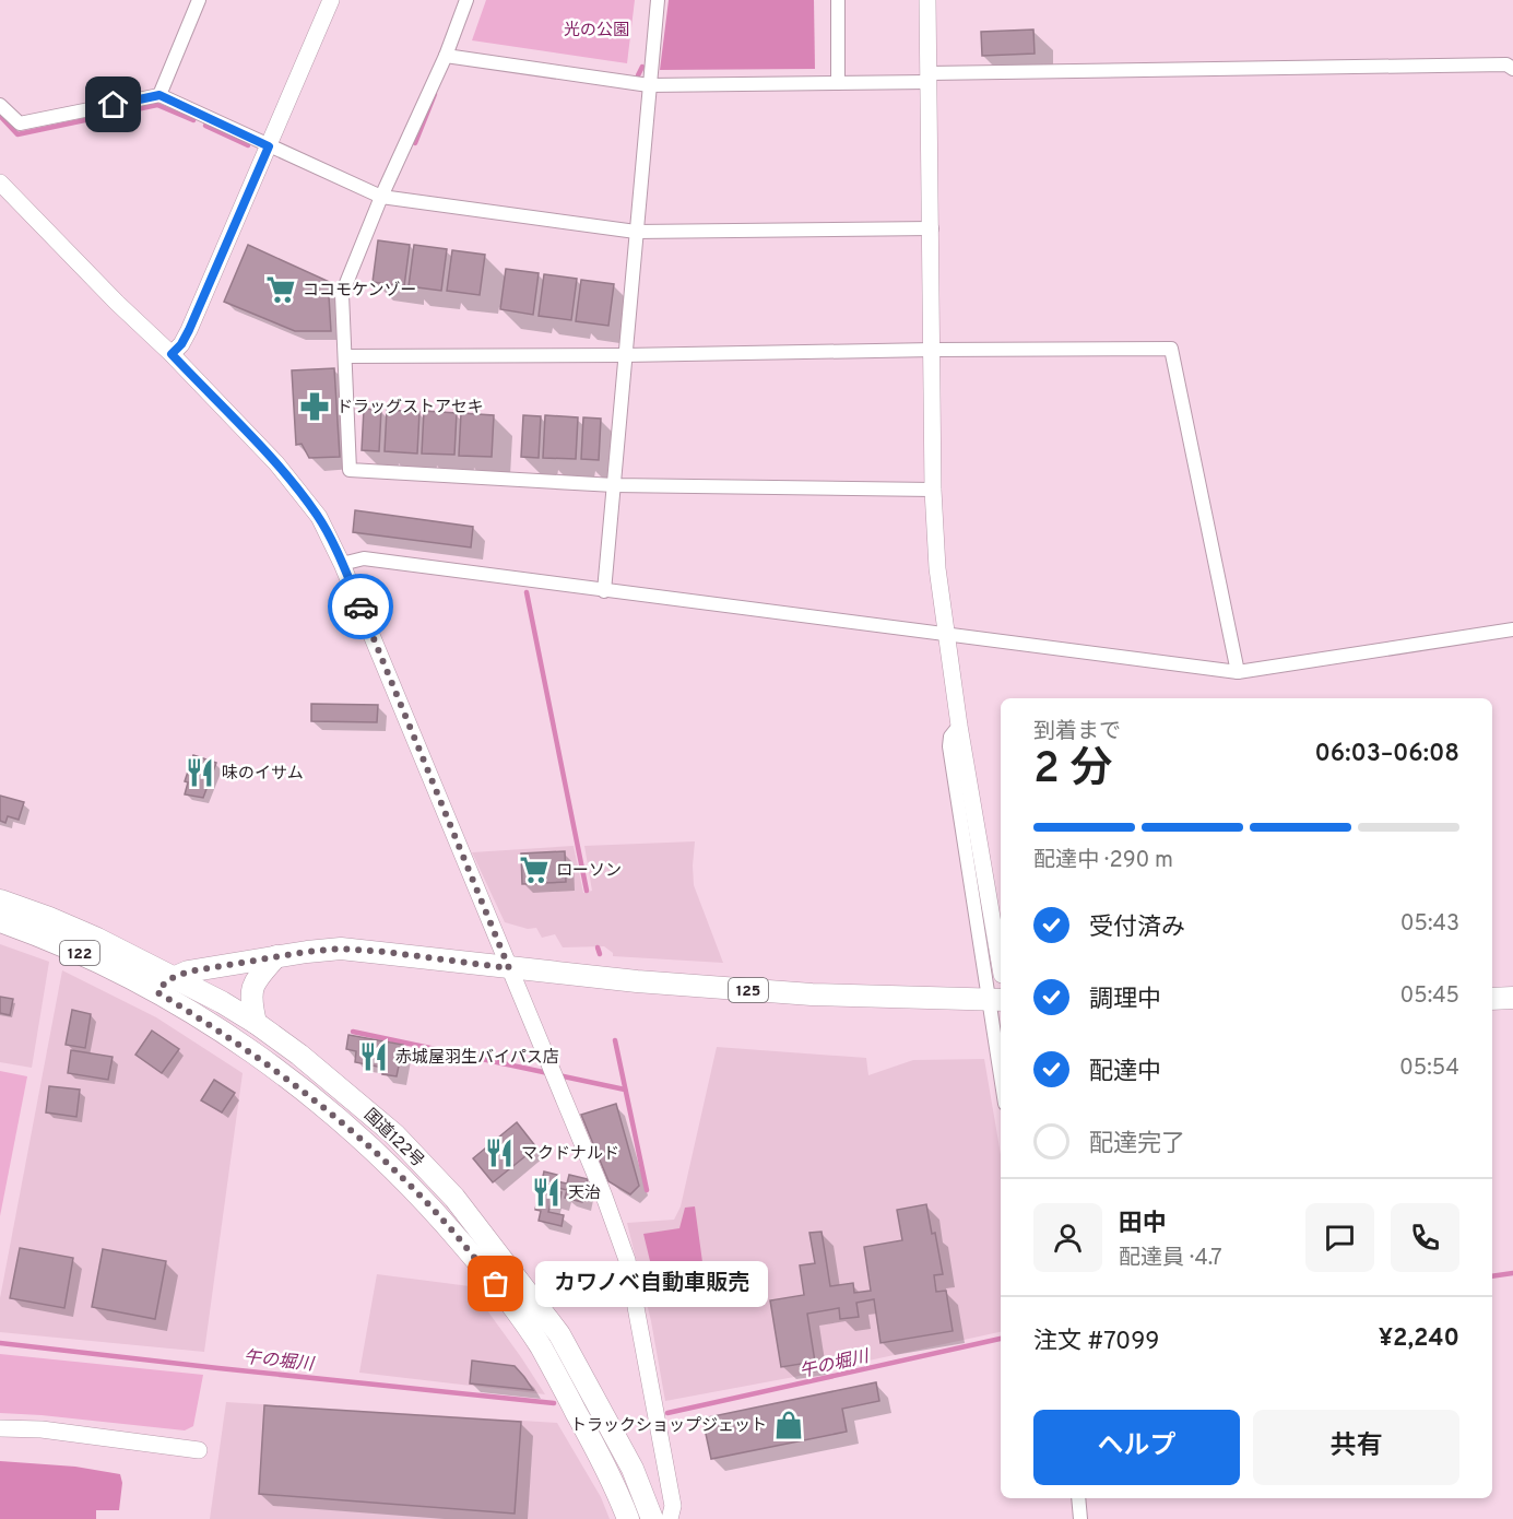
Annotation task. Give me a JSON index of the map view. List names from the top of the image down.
{
  "streets": {
    "highway": ["122", "125", "国道122号"]
  },
  "crossings": [
    ["125", "国道122号"]
  ],
  "water": ["午の堀川"],
  "parks": ["光の公園"],
  "places": {
    "supermarket": ["ココモケンゾー", "ローソン"],
    "pharmacy": ["ドラッグストアセキ"],
    "restaurant": [
      "味のイサム",
      "赤城屋羽生バイパス店",
      "マクドナルド",
      "天治"
    ],
    "other": ["カワノベ自動車販売"],
    "shop": ["トラックショップジェット"]
  },
  "page": {
    "heading": ["2 分", "到着まで", "06:03–06:08"],
    "panel": [
      "田中",
      "配達員 · 4.7",
      "注文 #7099",
      "¥2,240"
    ],
    "bar": "配達中 · 290 m",
    "list": [
      ["受付済み", "05:43"],
      ["調理中", "05:45"],
      ["配達中", "05:54"],
      "配達完了"
    ],
    "bubble": "カワノベ自動車販売",
    "buttons": ["ヘルプ", "共有"]
  }
}
